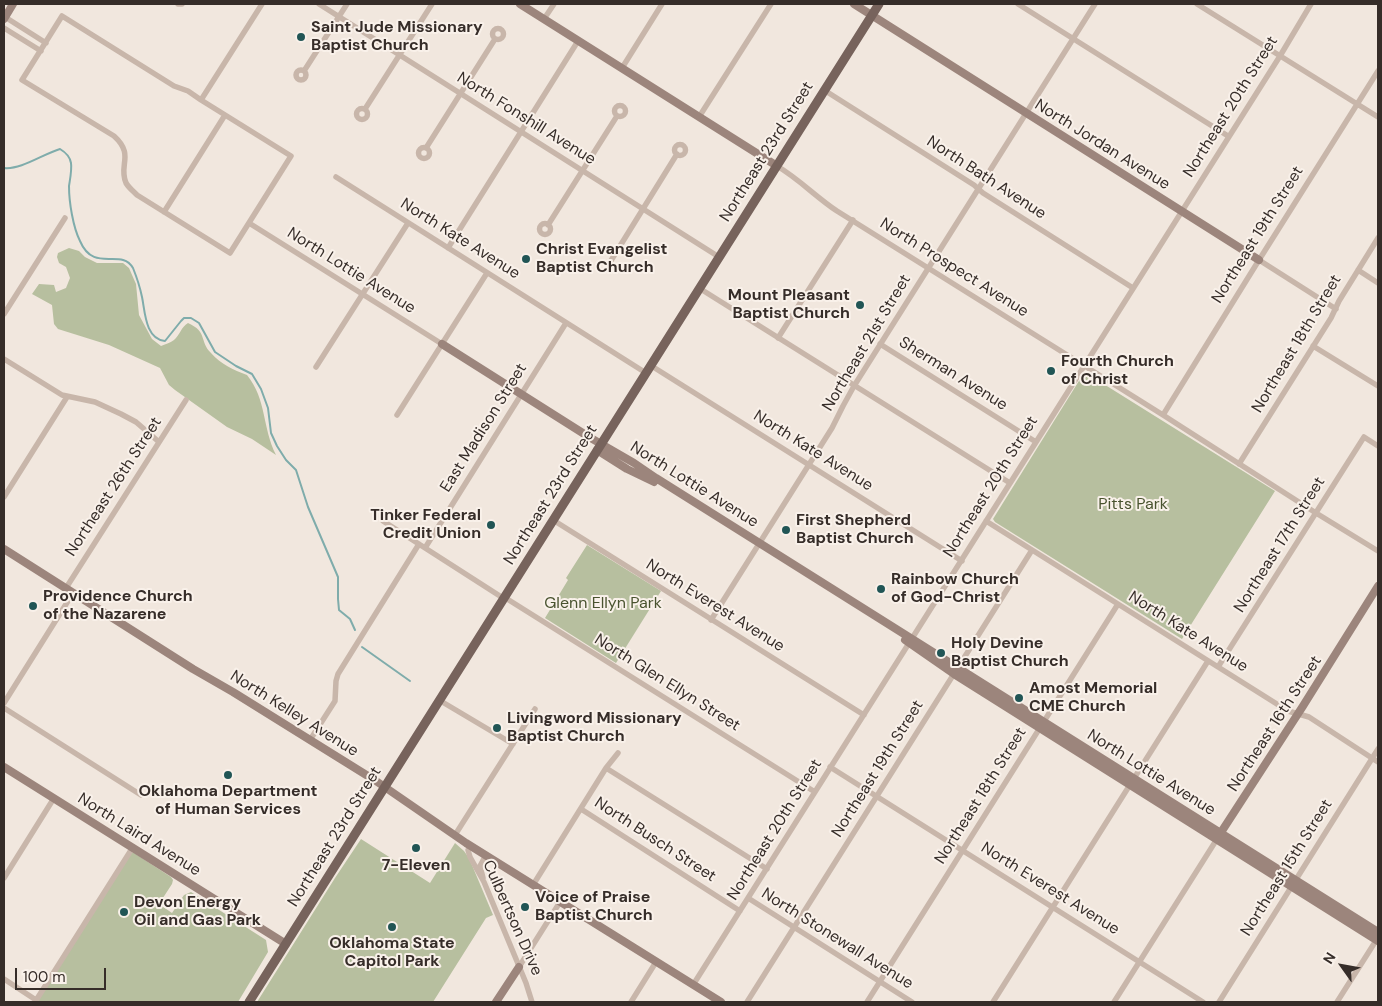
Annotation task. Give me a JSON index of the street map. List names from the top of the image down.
{
  "streets": {
    "main road": ["Northeast 23rd Street"],
    "street": [
      "Northeast 20th Street",
      "North Fonshill Avenue",
      "North Jordan Avenue",
      "North Bath Avenue",
      "Northeast 19th Street",
      "North Kate Avenue",
      "North Prospect Avenue",
      "North Lottie Avenue",
      "Northeast 21st Street",
      "Northeast 18th Street",
      "Sherman Avenue",
      "East Madison Street",
      "Northeast 26th Street",
      "Northeast 17th Street",
      "North Everest Avenue",
      "North Glen Ellyn Street",
      "North Kelley Avenue",
      "Northeast 16th Street",
      "North Laird Avenue",
      "North Busch Street",
      "Northeast 15th Street",
      "Culbertson Drive",
      "North Stonewall Avenue"
    ]
  },
  "crossings": [
    ["Northeast 20th Street", "North Jordan Avenue"],
    ["Northeast 20th Street", "North Bath Avenue"],
    ["Northeast 20th Street", "North Kate Avenue"],
    ["Northeast 20th Street", "North Prospect Avenue"],
    ["Northeast 20th Street", "North Lottie Avenue"],
    ["Northeast 20th Street", "Sherman Avenue"],
    ["Northeast 20th Street", "North Everest Avenue"],
    ["Northeast 20th Street", "North Glen Ellyn Street"],
    ["Northeast 20th Street", "North Kelley Avenue"],
    ["Northeast 20th Street", "North Busch Street"],
    ["Northeast 20th Street", "North Stonewall Avenue"],
    ["North Fonshill Avenue", "Northeast 23rd Street"],
    ["North Jordan Avenue", "Northeast 23rd Street"],
    ["North Jordan Avenue", "Northeast 19th Street"],
    ["North Jordan Avenue", "Northeast 21st Street"],
    ["North Jordan Avenue", "Northeast 18th Street"],
    ["Northeast 23rd Street", "North Bath Avenue"],
    ["Northeast 23rd Street", "North Kate Avenue"],
    ["Northeast 23rd Street", "North Prospect Avenue"],
    ["Northeast 23rd Street", "North Lottie Avenue"],
    ["Northeast 23rd Street", "North Everest Avenue"],
    ["Northeast 23rd Street", "North Glen Ellyn Street"],
    ["Northeast 23rd Street", "North Kelley Avenue"],
    ["Northeast 23rd Street", "North Laird Avenue"],
    ["North Bath Avenue", "Northeast 21st Street"],
    ["Northeast 19th Street", "North Kate Avenue"],
    ["Northeast 19th Street", "North Prospect Avenue"],
    ["Northeast 19th Street", "North Lottie Avenue"],
    ["Northeast 19th Street", "North Everest Avenue"],
    ["Northeast 19th Street", "North Stonewall Avenue"],
    ["North Kate Avenue", "Northeast 21st Street"],
    ["North Kate Avenue", "Northeast 18th Street"],
    ["North Kate Avenue", "East Madison Street"],
    ["North Kate Avenue", "Northeast 17th Street"],
    ["North Kate Avenue", "Northeast 16th Street"],
    ["North Kate Avenue", "Northeast 15th Street"],
    ["North Prospect Avenue", "Northeast 21st Street"],
    ["North Prospect Avenue", "Northeast 18th Street"],
    ["North Prospect Avenue", "Northeast 17th Street"],
    ["North Lottie Avenue", "Northeast 21st Street"],
    ["North Lottie Avenue", "Northeast 18th Street"],
    ["North Lottie Avenue", "East Madison Street"],
    ["North Lottie Avenue", "Northeast 16th Street"],
    ["North Lottie Avenue", "Northeast 15th Street"],
    ["Northeast 21st Street", "Sherman Avenue"],
    ["Northeast 21st Street", "North Everest Avenue"],
    ["Northeast 18th Street", "North Everest Avenue"],
    ["Northeast 18th Street", "North Stonewall Avenue"],
    ["East Madison Street", "North Glen Ellyn Street"],
    ["East Madison Street", "North Kelley Avenue"],
    ["Northeast 26th Street", "North Kelley Avenue"],
    ["North Everest Avenue", "Northeast 16th Street"],
    ["North Kelley Avenue", "Culbertson Drive"]
  ],
  "parks": ["Pitts Park", "Glenn Ellyn Park"],
  "places": [
    "Saint Jude Missionary Baptist Church",
    "Christ Evangelist Baptist Church",
    "Mount Pleasant Baptist Church",
    "Fourth Church of Christ",
    "Tinker Federal Credit Union",
    "First Shepherd Baptist Church",
    "Rainbow Church of God-Christ",
    "Providence Church of the Nazarene",
    "Holy Devine Baptist Church",
    "Amost Memorial CME Church",
    "Livingword Missionary Baptist Church",
    "Oklahoma Department of Human Services",
    "7-Eleven",
    "Voice of Praise Baptist Church",
    "Devon Energy Oil and Gas Park",
    "Oklahoma State Capitol Park"
  ],
  "scale_bar": "100 m",
  "north": "top left"
}
